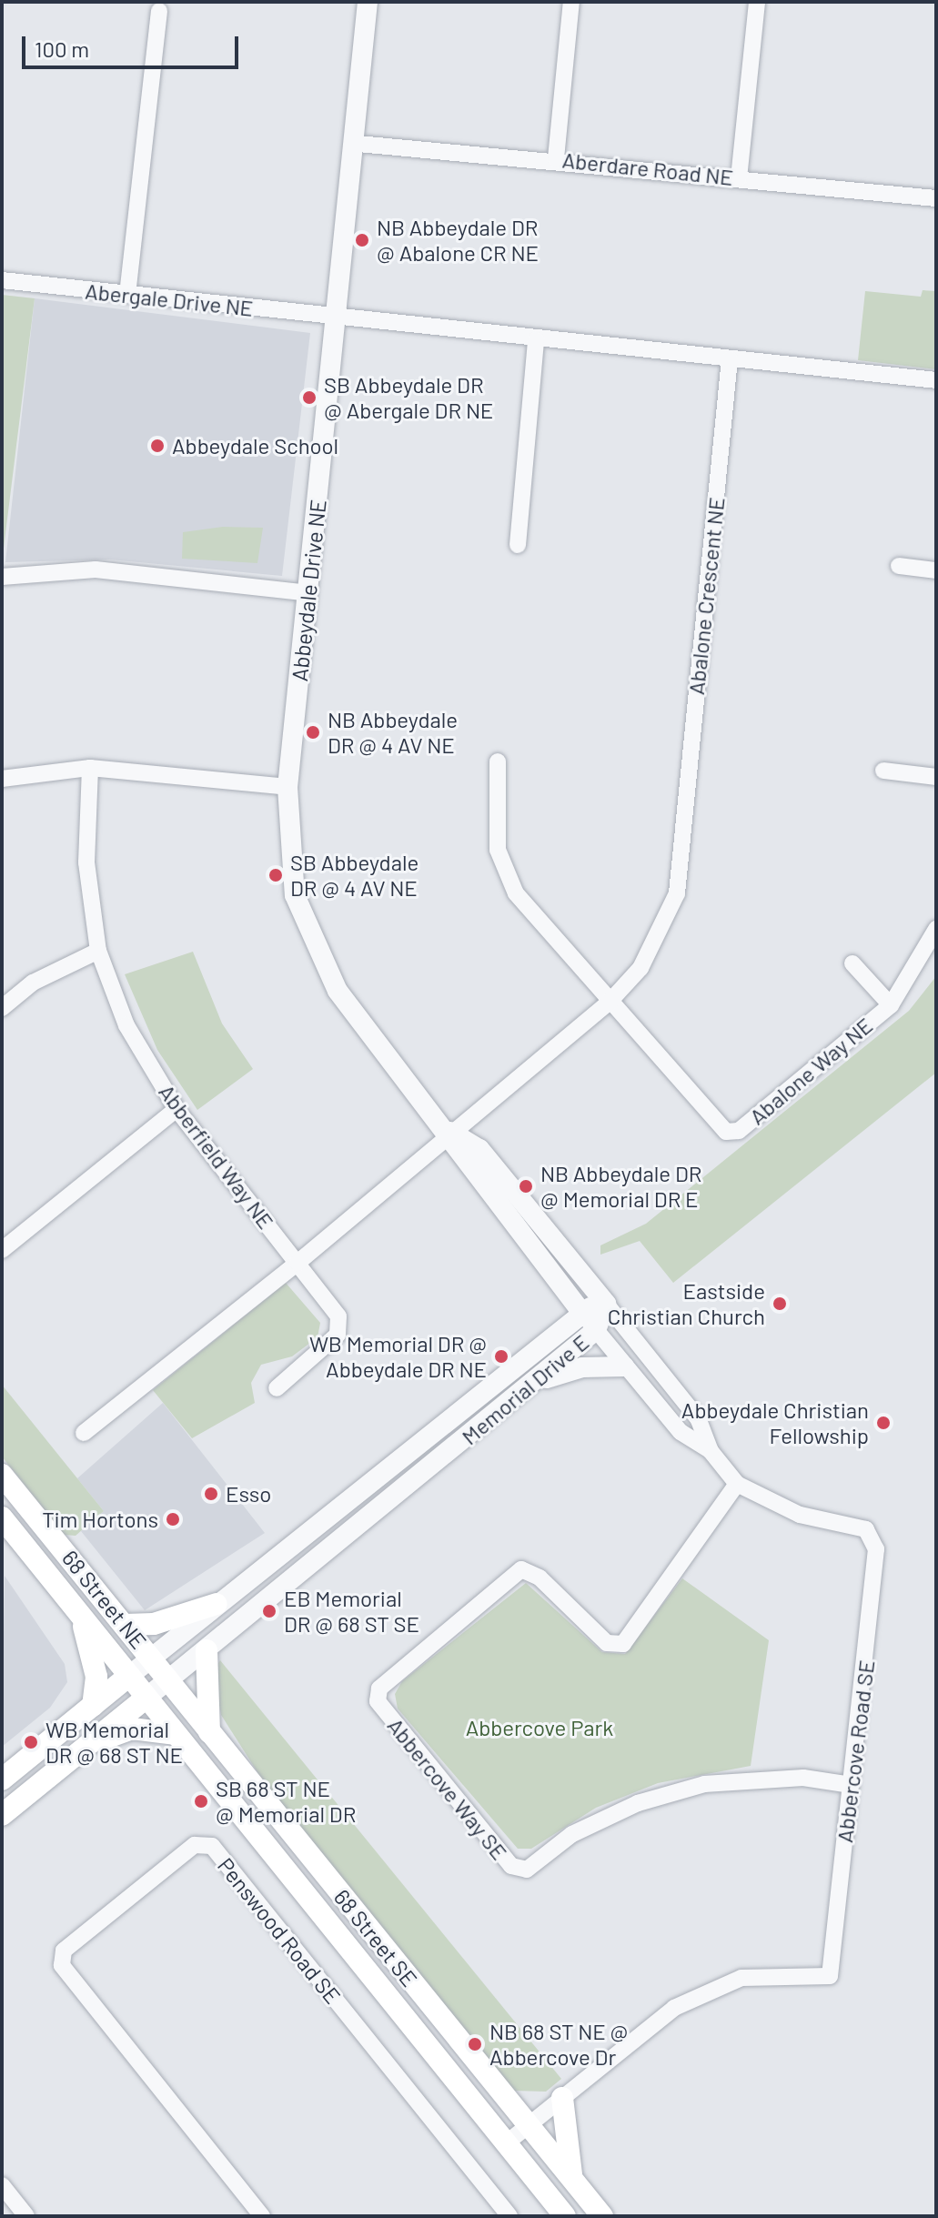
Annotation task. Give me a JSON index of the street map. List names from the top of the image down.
{
  "streets": {
    "main road": ["Memorial Drive E", "68 Street NE", "68 Street SE"],
    "street": [
      "Aberdare Road NE",
      "Abergale Drive NE",
      "Abbeydale Drive NE",
      "Abalone Crescent NE",
      "Abalone Way NE",
      "Abberfield Way NE",
      "Abbercove Road SE",
      "Abbercove Way SE",
      "Penswood Road SE"
    ]
  },
  "crossings": [
    ["Aberdare Road NE", "Abbeydale Drive NE"],
    ["Abergale Drive NE", "Abbeydale Drive NE"],
    ["Abbeydale Drive NE", "Abalone Crescent NE"],
    ["Abbeydale Drive NE", "Memorial Drive E"],
    ["Abalone Crescent NE", "Abalone Way NE"],
    ["Memorial Drive E", "68 Street NE"],
    ["Memorial Drive E", "68 Street SE"],
    ["68 Street NE", "68 Street SE"],
    ["Abbercove Road SE", "Abbercove Way SE"]
  ],
  "parks": ["Abbercove Park"],
  "places": [
    "NB Abbeydale DR @ Abalone CR NE",
    "SB Abbeydale DR @ Abergale DR NE",
    "Abbeydale School",
    "NB Abbeydale DR @ 4 AV NE",
    "SB Abbeydale DR @ 4 AV NE",
    "NB Abbeydale DR @ Memorial DR E",
    "Eastside Christian Church",
    "WB Memorial DR @ Abbeydale DR NE",
    "Abbeydale Christian Fellowship",
    "Esso",
    "Tim Hortons",
    "EB Memorial DR @ 68 ST SE",
    "WB Memorial DR @ 68 ST NE",
    "SB 68 ST NE @ Memorial DR",
    "NB 68 ST NE @ Abbercove Dr"
  ],
  "scale_bar": "100 m"
}
